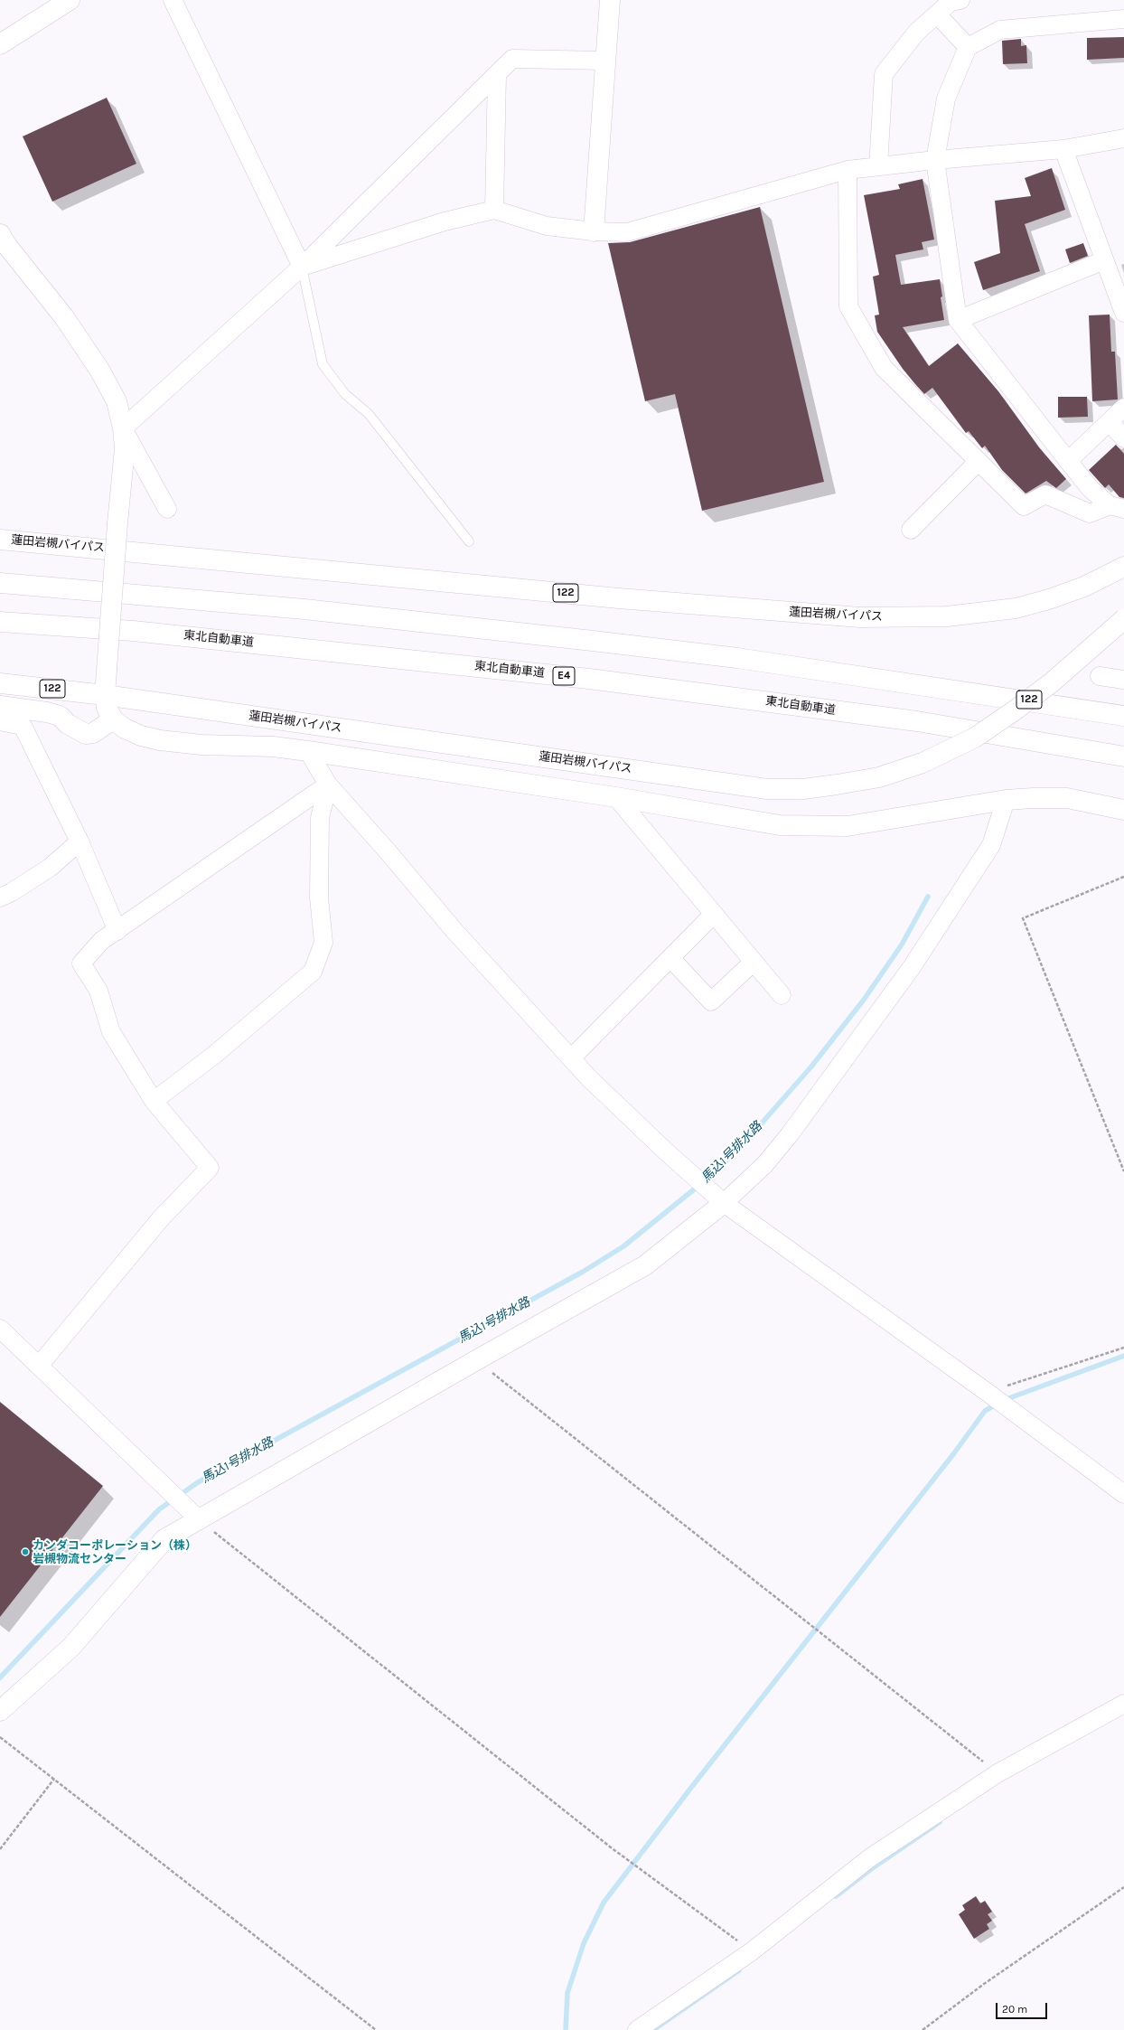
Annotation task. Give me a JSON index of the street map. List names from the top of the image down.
{
  "streets": {
    "main road": [
      "蓮田岩槻バイパス",
      "122",
      "東北自動車道",
      "E4"
    ]
  },
  "water": ["馬込1号排水路"],
  "places": ["カンダコーポレーション（株） 岩槻物流センター"],
  "scale_bar": "20 m"
}
